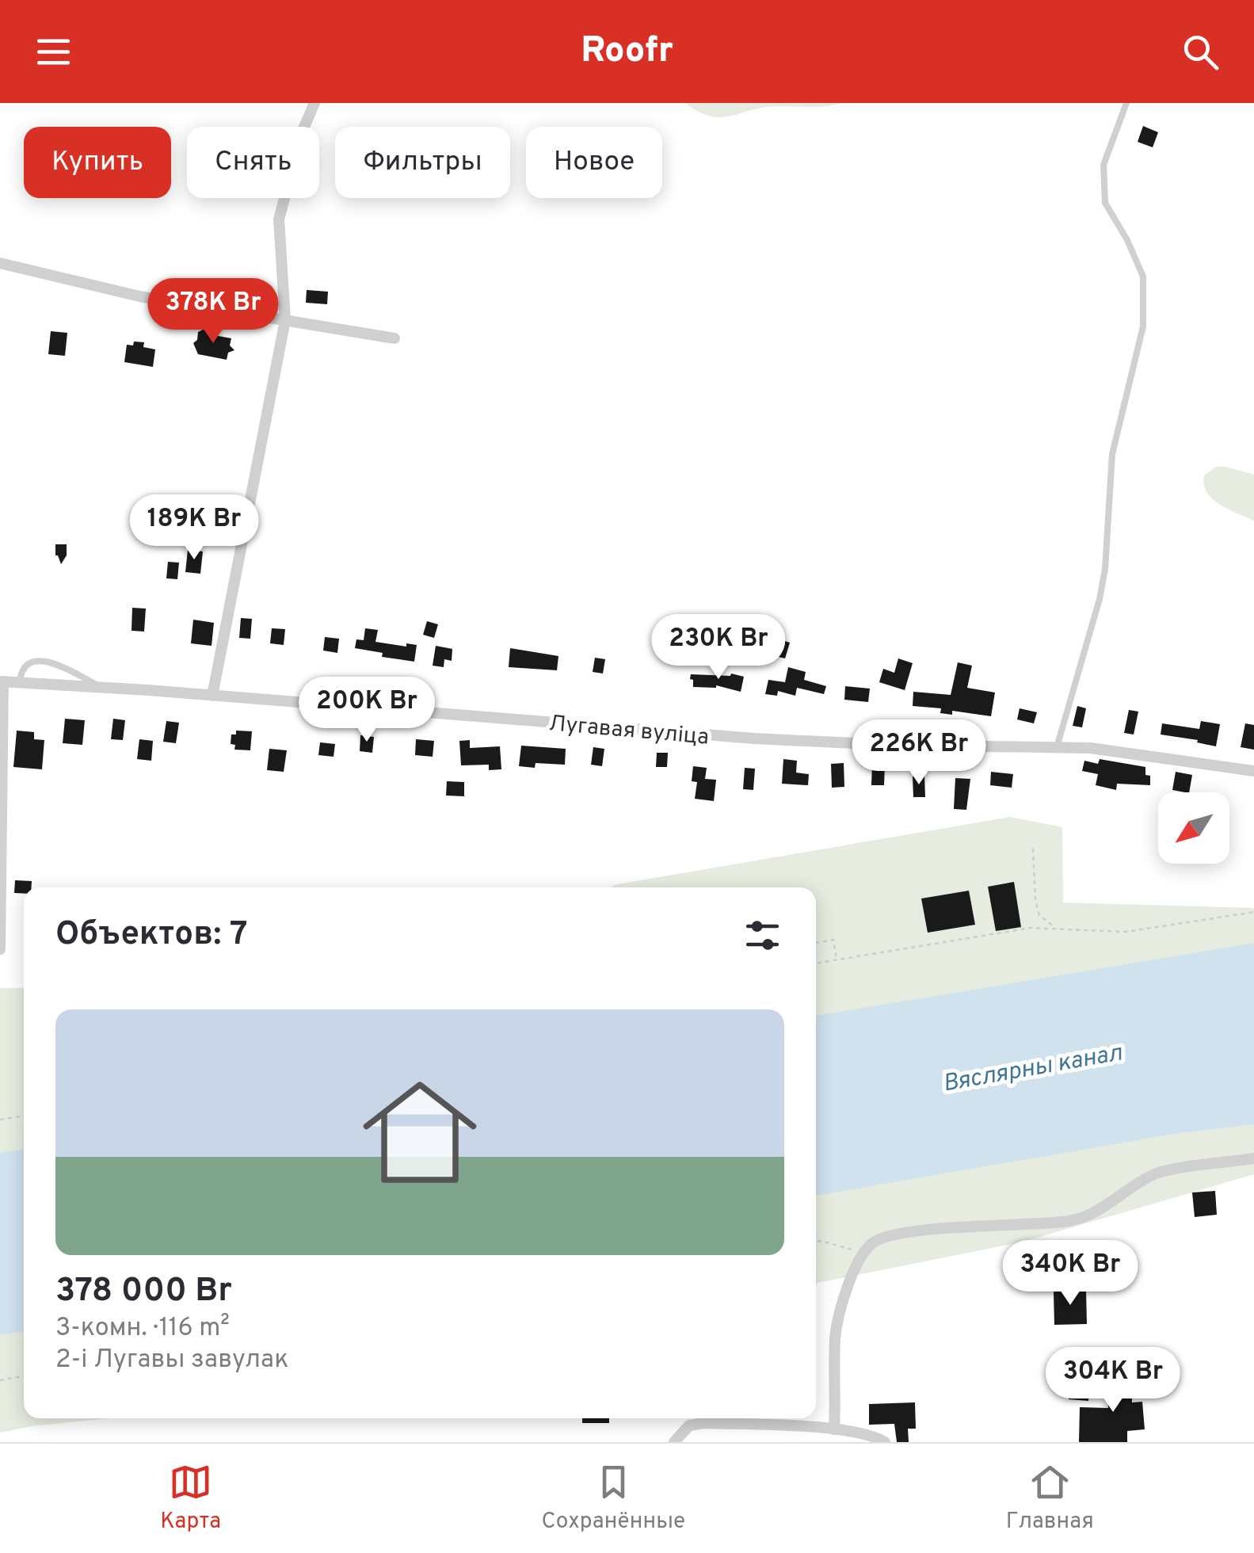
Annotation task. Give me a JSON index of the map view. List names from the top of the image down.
{
  "streets": {
    "street": ["Лугавая вуліца"]
  },
  "water": ["Вяслярны канал"],
  "north": "bottom left",
  "page": {
    "header": "Roofr",
    "chip": [
      "Купить",
      "Снять",
      "Фильтры",
      "Новое"
    ],
    "price": [
      "378K Br",
      "189K Br",
      "230K Br",
      "200K Br",
      "226K Br",
      "340K Br",
      "304K Br"
    ],
    "heading": "Объектов: 7",
    "list": [
      {
        "name": "378 000 Br",
        "note": "3-комн. · 116 m² · 2-і Лугавы завулак"
      }
    ],
    "tabs": ["Карта", "Сохранённые", "Главная"]
  }
}
